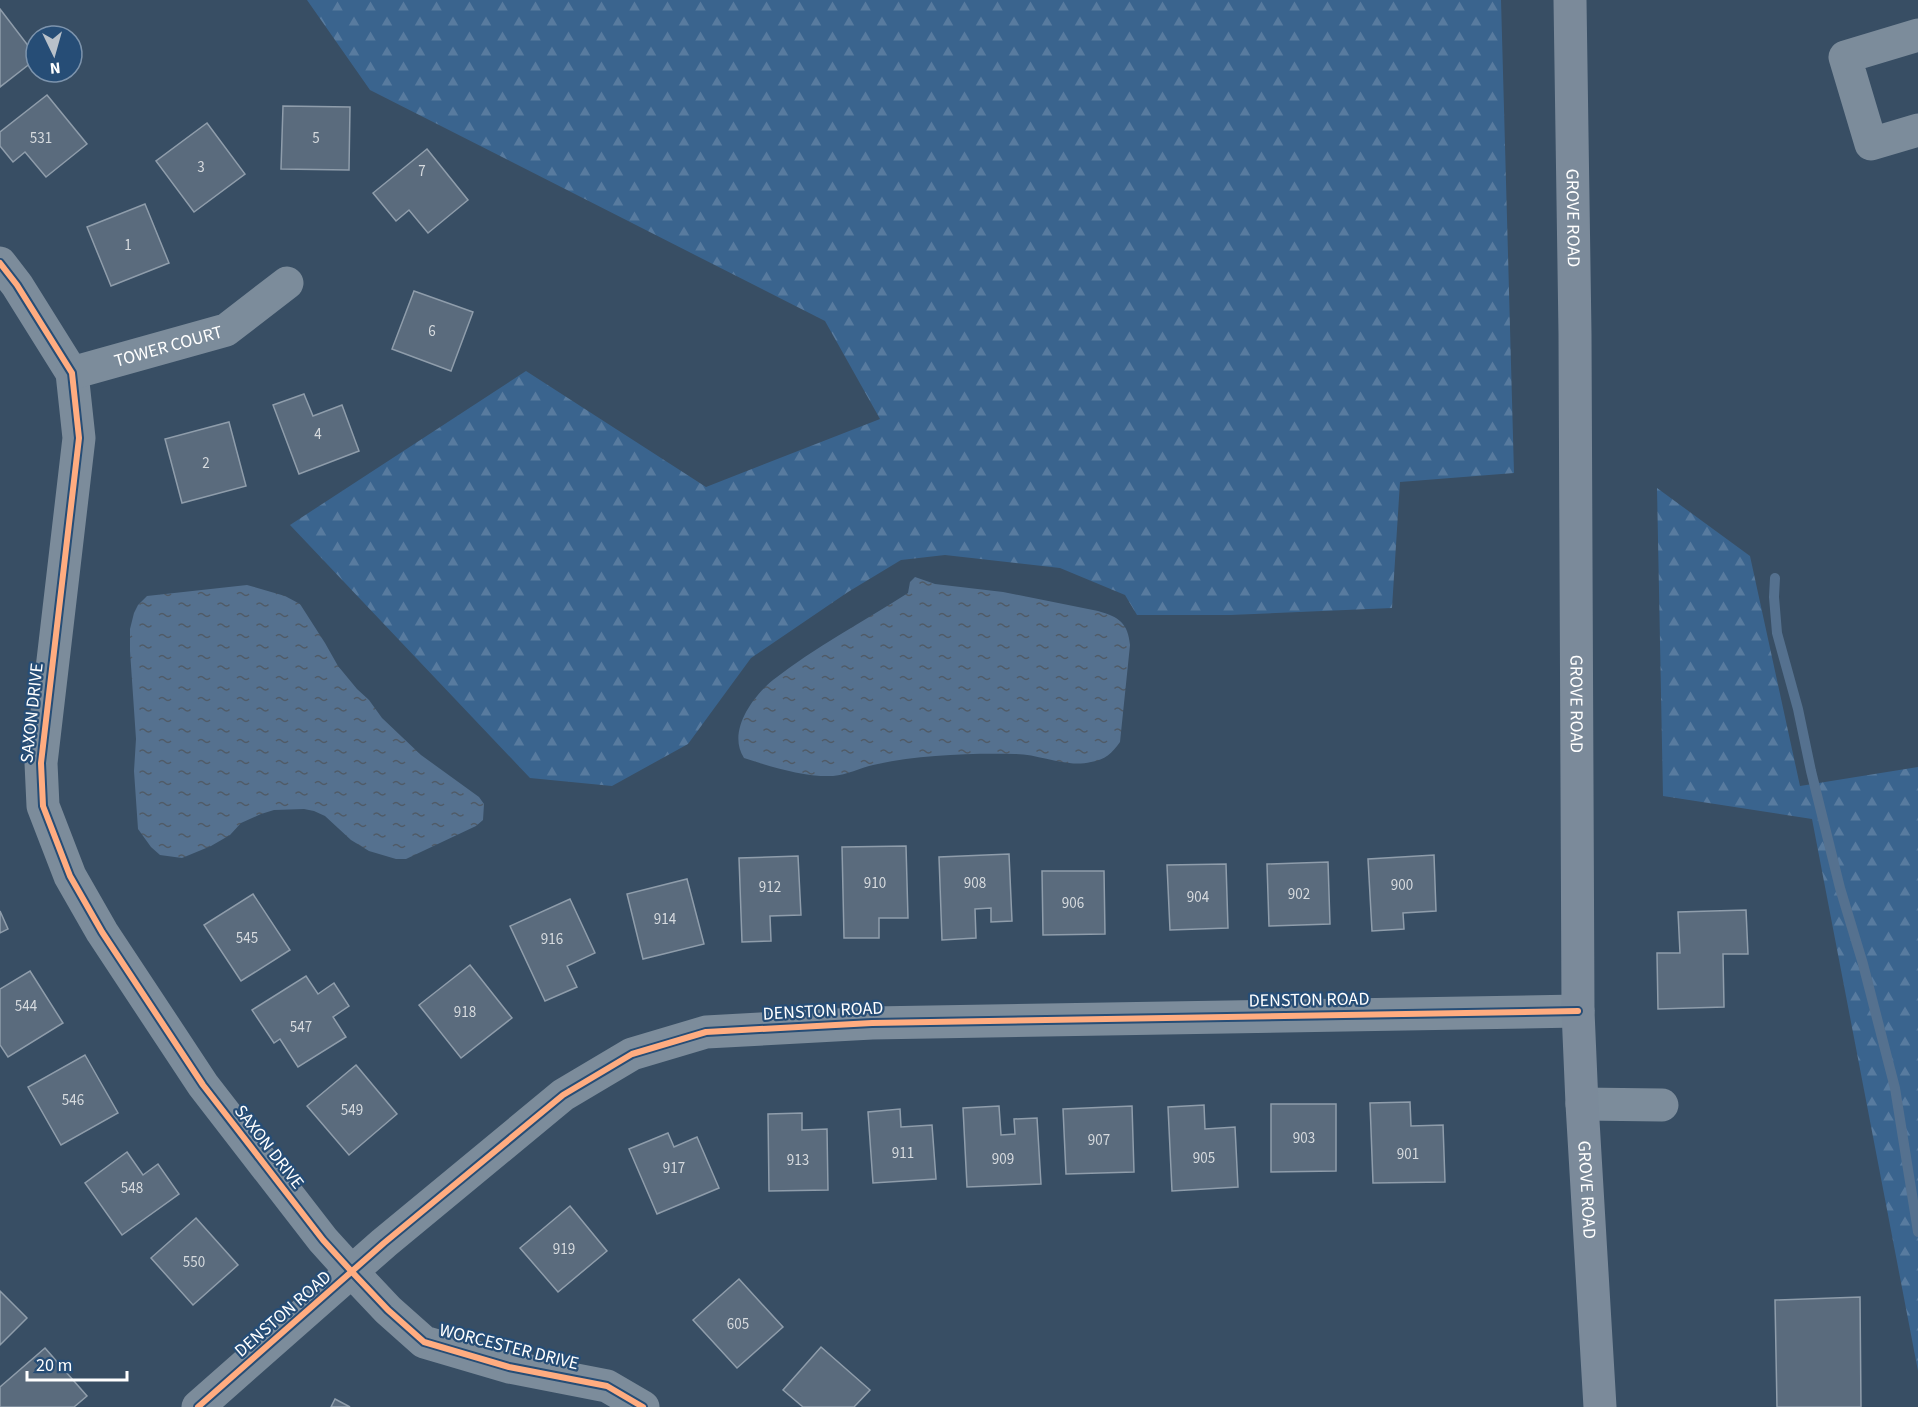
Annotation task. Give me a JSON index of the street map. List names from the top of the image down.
{
  "streets": {
    "main road": ["GROVE ROAD"],
    "street": [
      "TOWER COURT",
      "SAXON DRIVE",
      "DENSTON ROAD",
      "WORCESTER DRIVE"
    ]
  },
  "crossings": [
    ["GROVE ROAD", "DENSTON ROAD"],
    ["TOWER COURT", "SAXON DRIVE"],
    ["SAXON DRIVE", "DENSTON ROAD"],
    ["SAXON DRIVE", "WORCESTER DRIVE"],
    ["DENSTON ROAD", "WORCESTER DRIVE"]
  ],
  "house_numbers": [
    "531",
    "5",
    "3",
    "7",
    "1",
    "6",
    "4",
    "2",
    "910",
    "908",
    "900",
    "912",
    "902",
    "904",
    "906",
    "914",
    "545",
    "916",
    "544",
    "918",
    "547",
    "546",
    "549",
    "903",
    "907",
    "911",
    "901",
    "905",
    "909",
    "913",
    "917",
    "548",
    "919",
    "550",
    "605"
  ],
  "scale_bar": "20 m",
  "north": "bottom"
}
